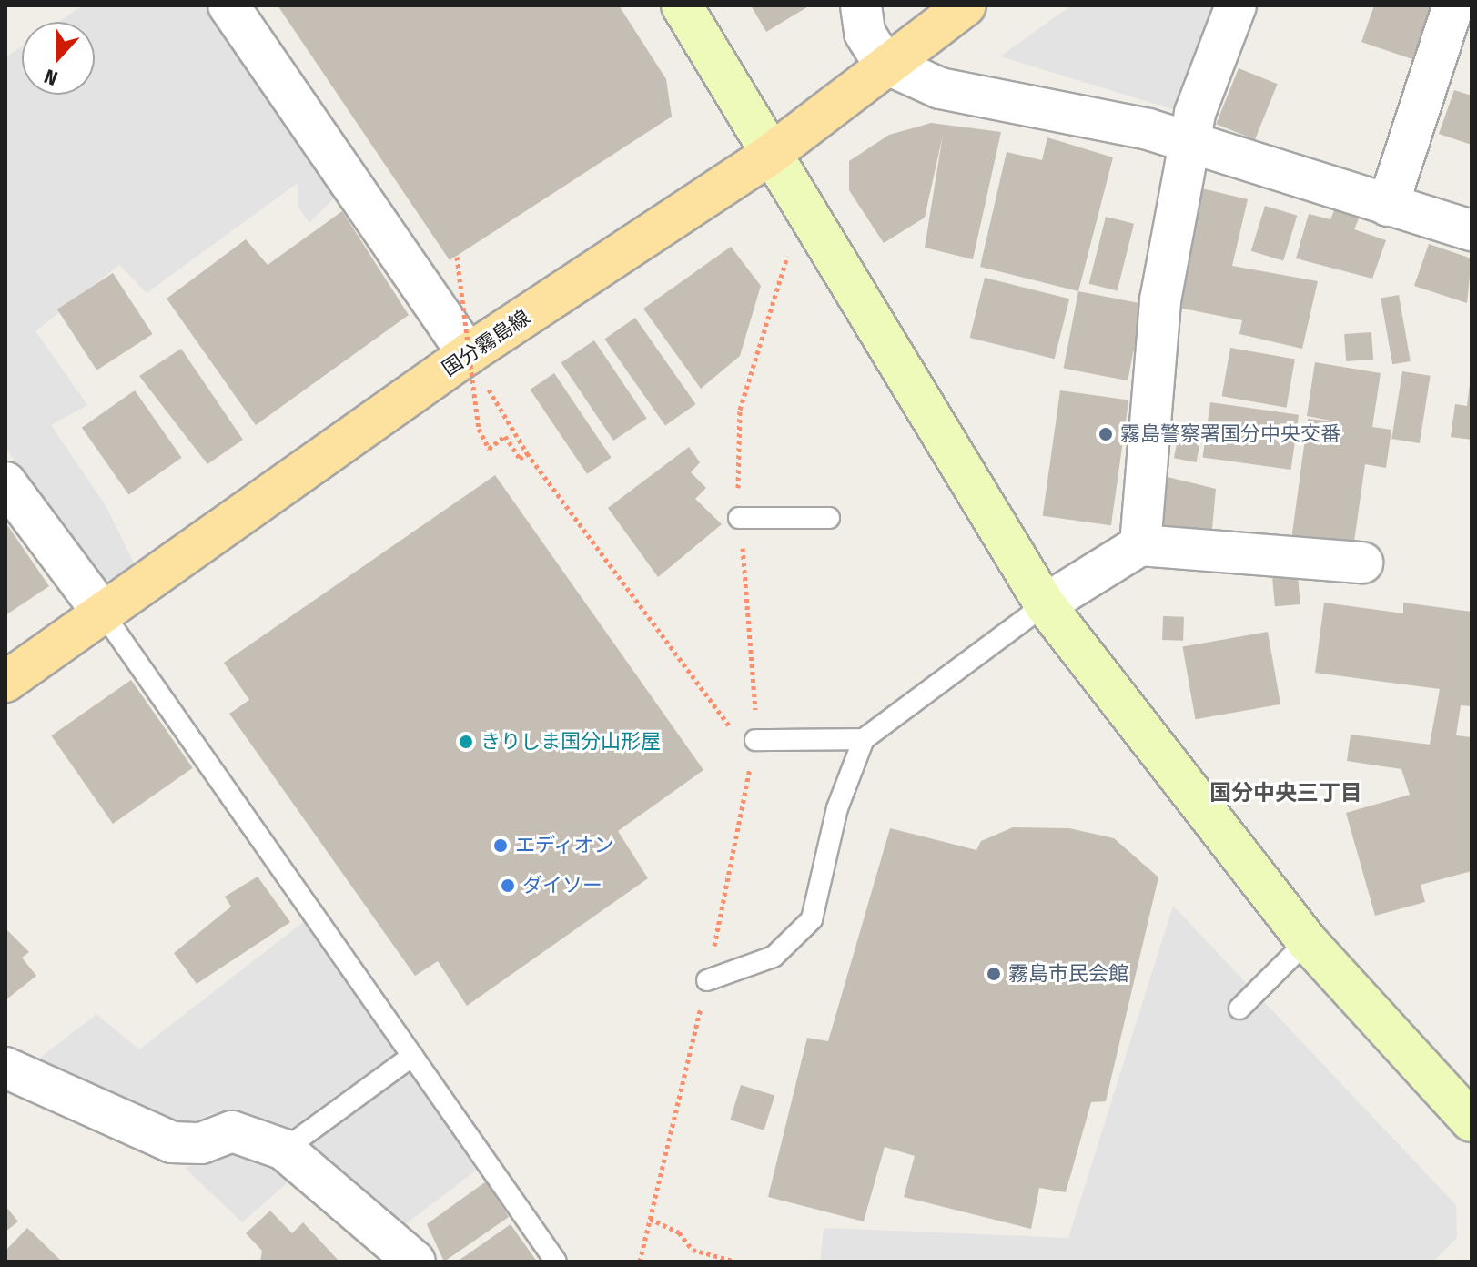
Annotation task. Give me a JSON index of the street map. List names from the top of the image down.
{
  "streets": {
    "main road": ["国分霧島線"]
  },
  "districts": ["国分中央三丁目"],
  "places": [
    "霧島警察署国分中央交番",
    "きりしま国分山形屋",
    "エディオン",
    "ダイソー",
    "霧島市民会館"
  ],
  "north": "bottom"
}
